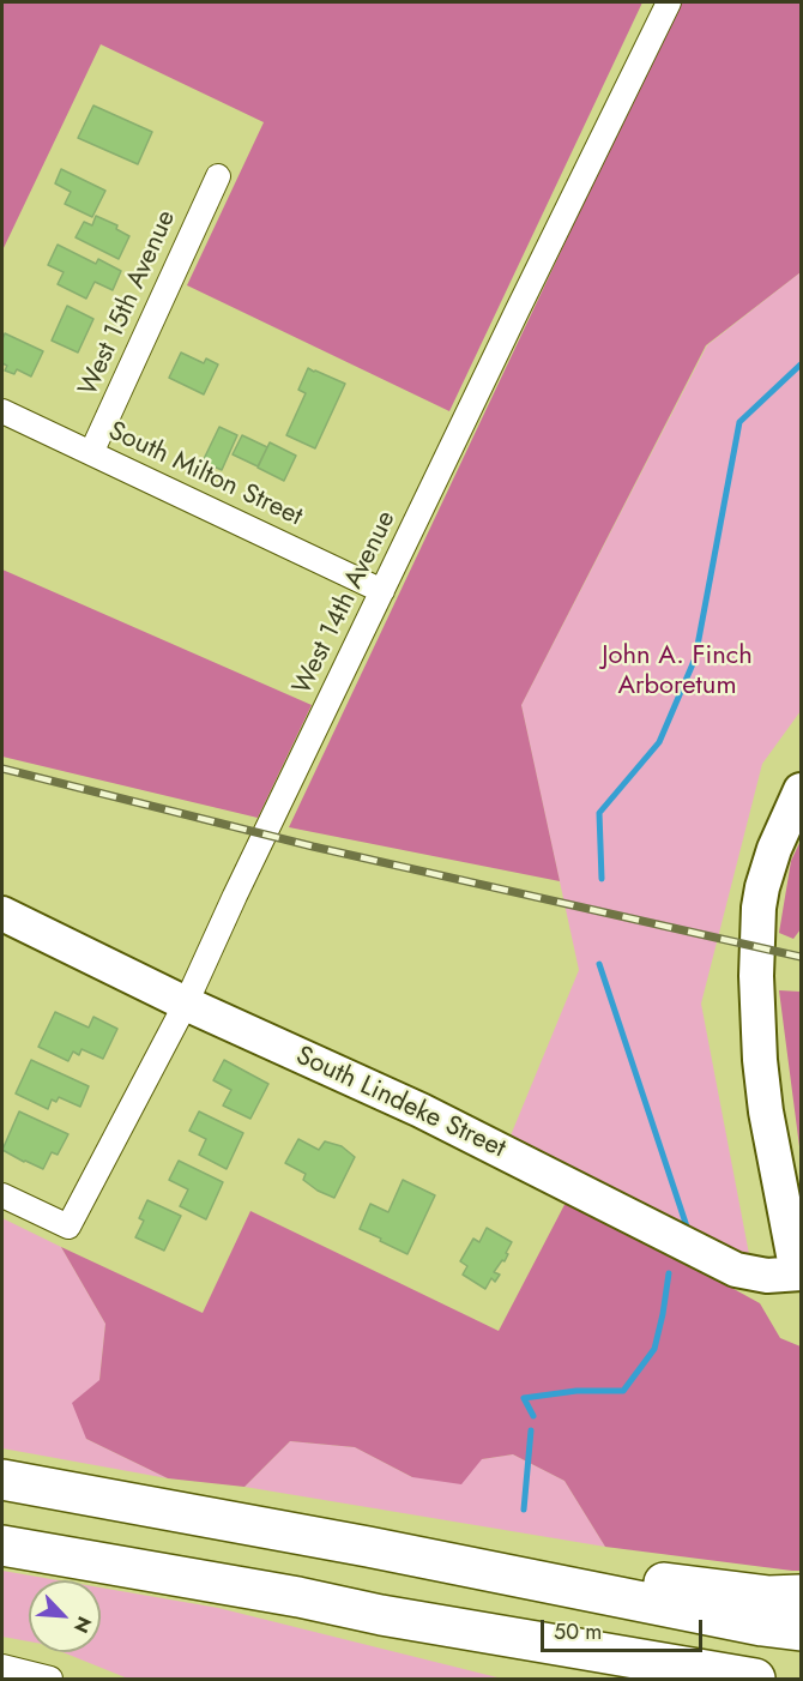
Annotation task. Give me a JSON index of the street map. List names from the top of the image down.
{
  "streets": {
    "street": [
      "West 15th Avenue",
      "South Milton Street",
      "West 14th Avenue",
      "South Lindeke Street"
    ]
  },
  "crossings": [
    ["West 15th Avenue", "South Milton Street"],
    ["South Milton Street", "West 14th Avenue"],
    ["West 14th Avenue", "South Lindeke Street"]
  ],
  "parks": ["John A. Finch Arboretum"],
  "scale_bar": "50 m",
  "north": "bottom right"
}
